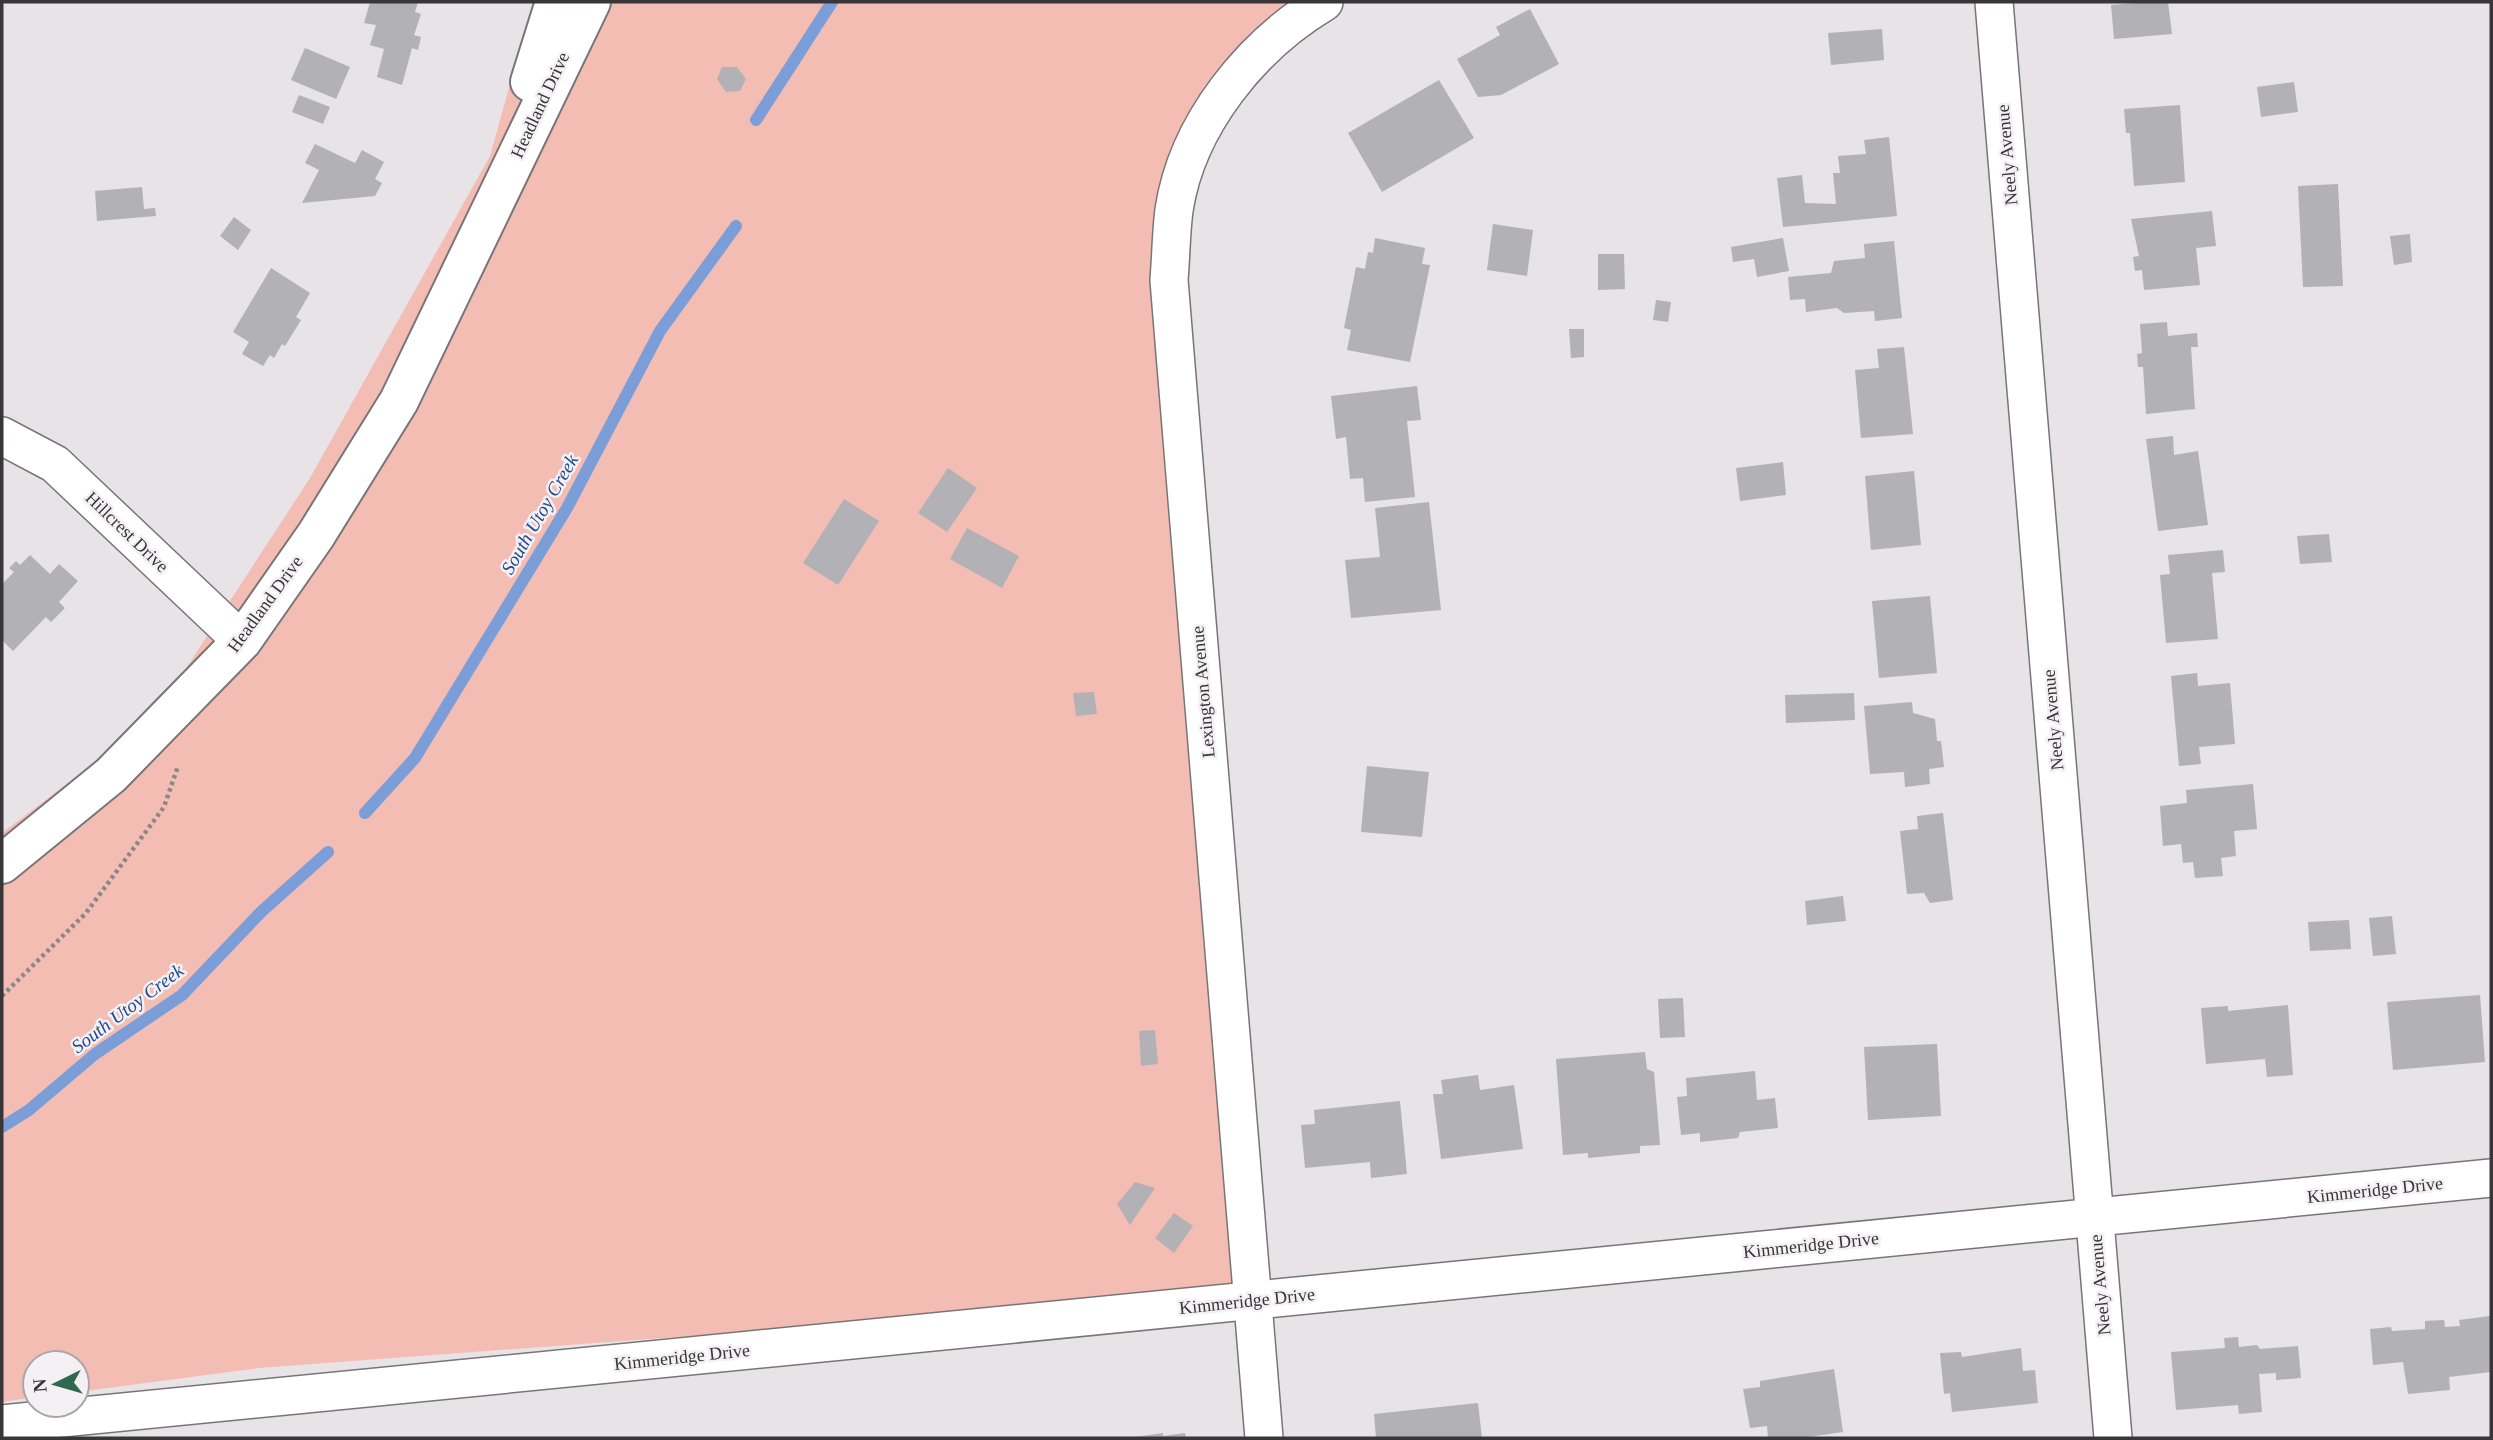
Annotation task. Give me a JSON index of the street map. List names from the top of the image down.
{
  "streets": {
    "main road": ["Headland Drive"],
    "street": [
      "Neely Avenue",
      "Hillcrest Drive",
      "Lexington Avenue",
      "Kimmeridge Drive"
    ]
  },
  "crossings": [
    ["Headland Drive", "Hillcrest Drive"],
    ["Neely Avenue", "Kimmeridge Drive"],
    ["Lexington Avenue", "Kimmeridge Drive"]
  ],
  "water": ["South Utoy Creek"],
  "north": "left"
}
